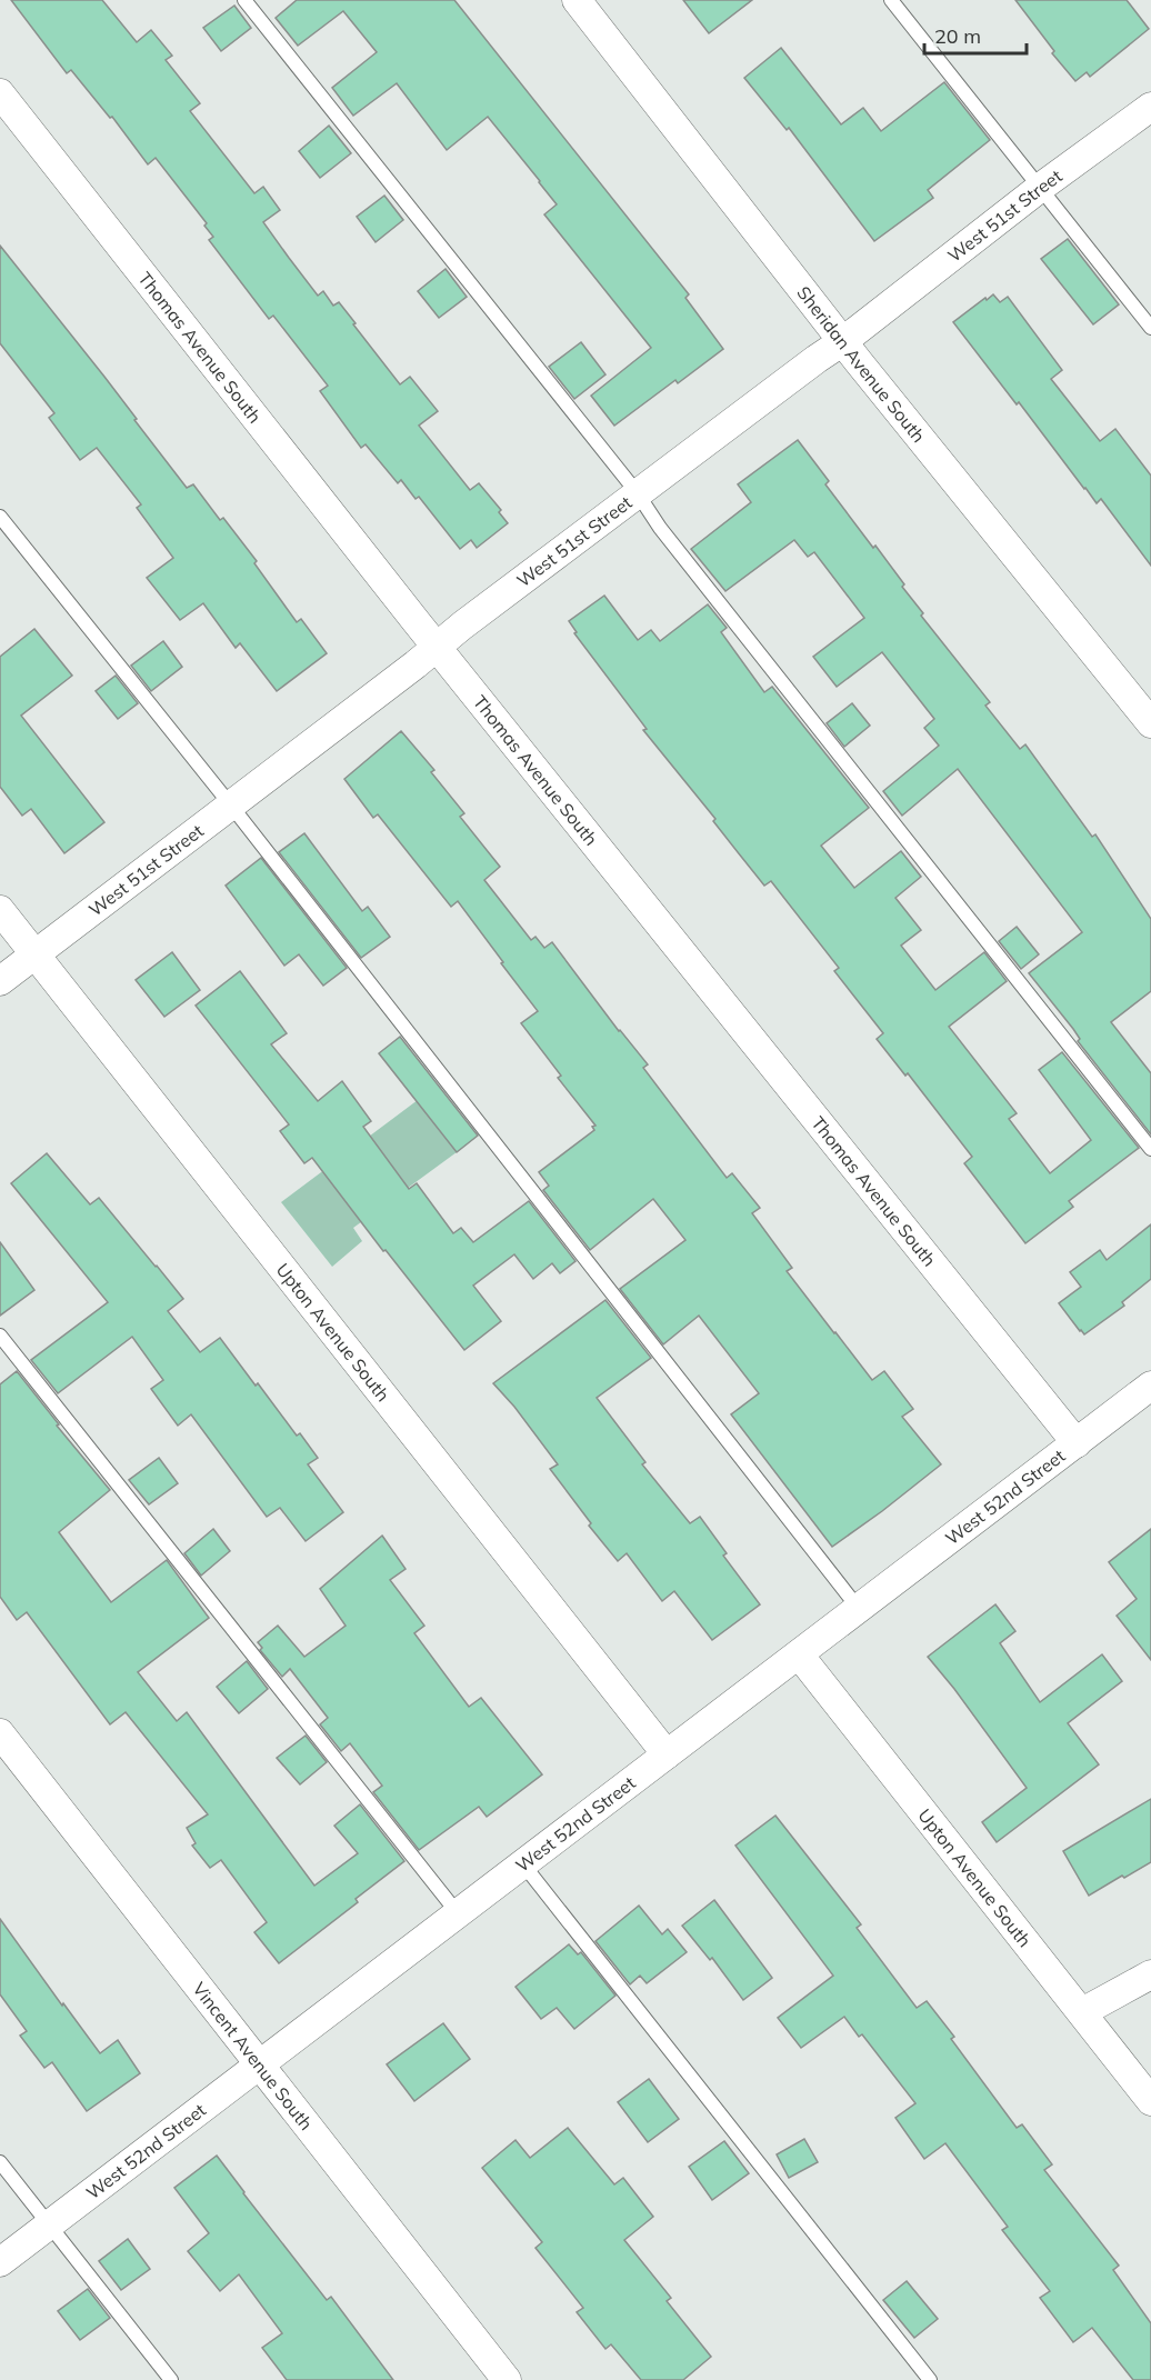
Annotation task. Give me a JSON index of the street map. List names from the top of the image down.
{
  "streets": {
    "street": [
      "West 51st Street",
      "Thomas Avenue South",
      "Sheridan Avenue South",
      "Upton Avenue South",
      "West 52nd Street",
      "Vincent Avenue South"
    ]
  },
  "crossings": [
    ["West 51st Street", "Thomas Avenue South"],
    ["West 51st Street", "Sheridan Avenue South"],
    ["West 51st Street", "Upton Avenue South"],
    ["Thomas Avenue South", "West 52nd Street"],
    ["Upton Avenue South", "West 52nd Street"],
    ["West 52nd Street", "Vincent Avenue South"]
  ],
  "scale_bar": "20 m"
}
